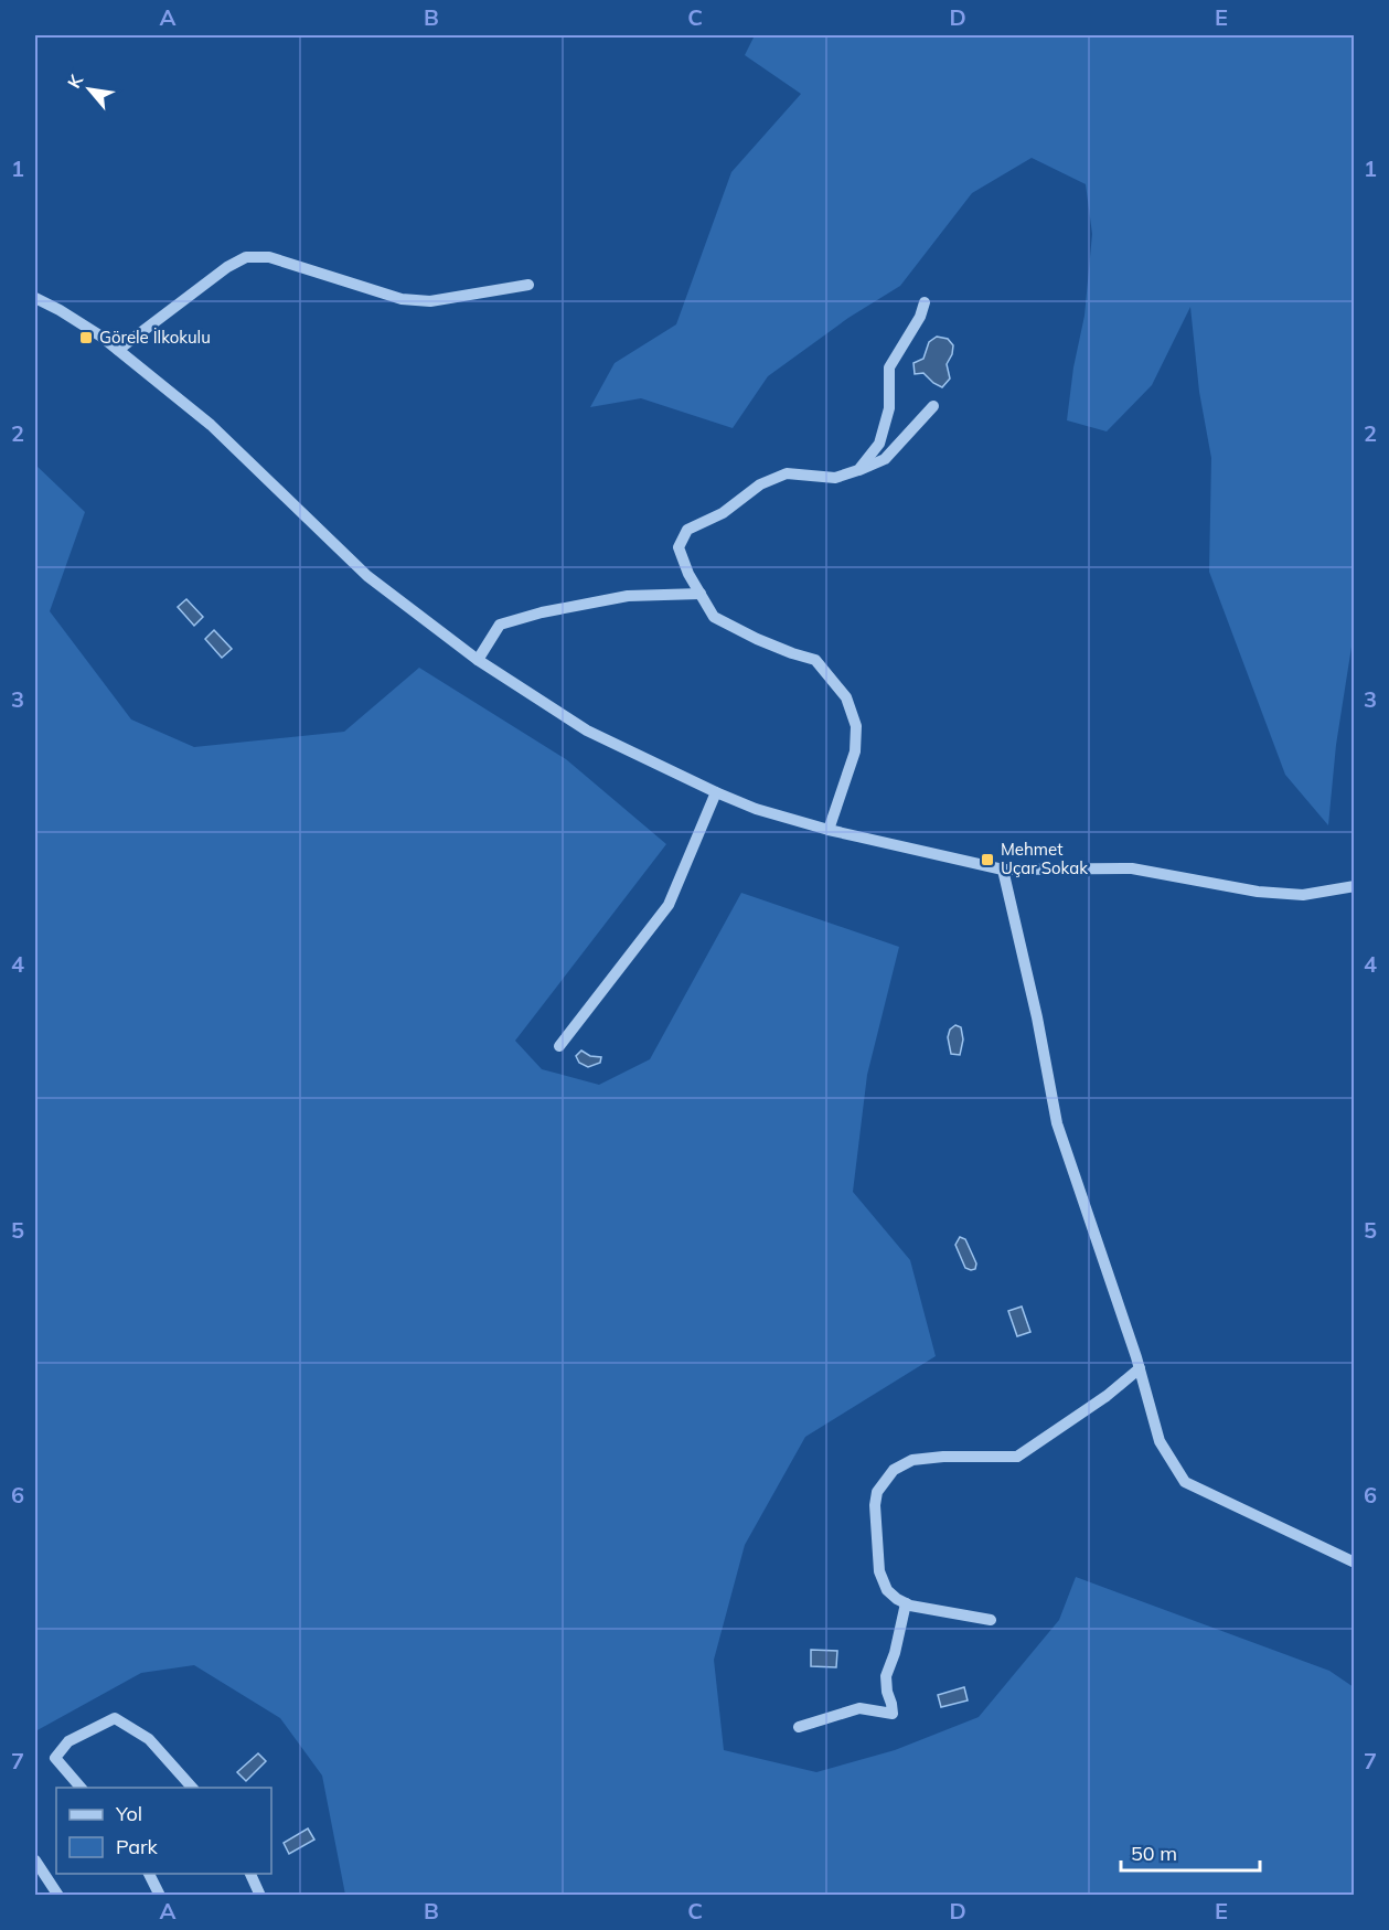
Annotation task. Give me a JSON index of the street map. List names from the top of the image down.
{
  "places": {
    "transit": ["Görele İlkokulu", "Mehmet Uçar Sokak"]
  },
  "legend": ["Yol", "Park"],
  "scale_bar": "50 m",
  "north": "top left",
  "grid": {
    "columns": [
      "A",
      "B",
      "C",
      "D",
      "E"
    ],
    "rows": [
      "1",
      "2",
      "3",
      "4",
      "5",
      "6",
      "7"
    ]
  }
}
